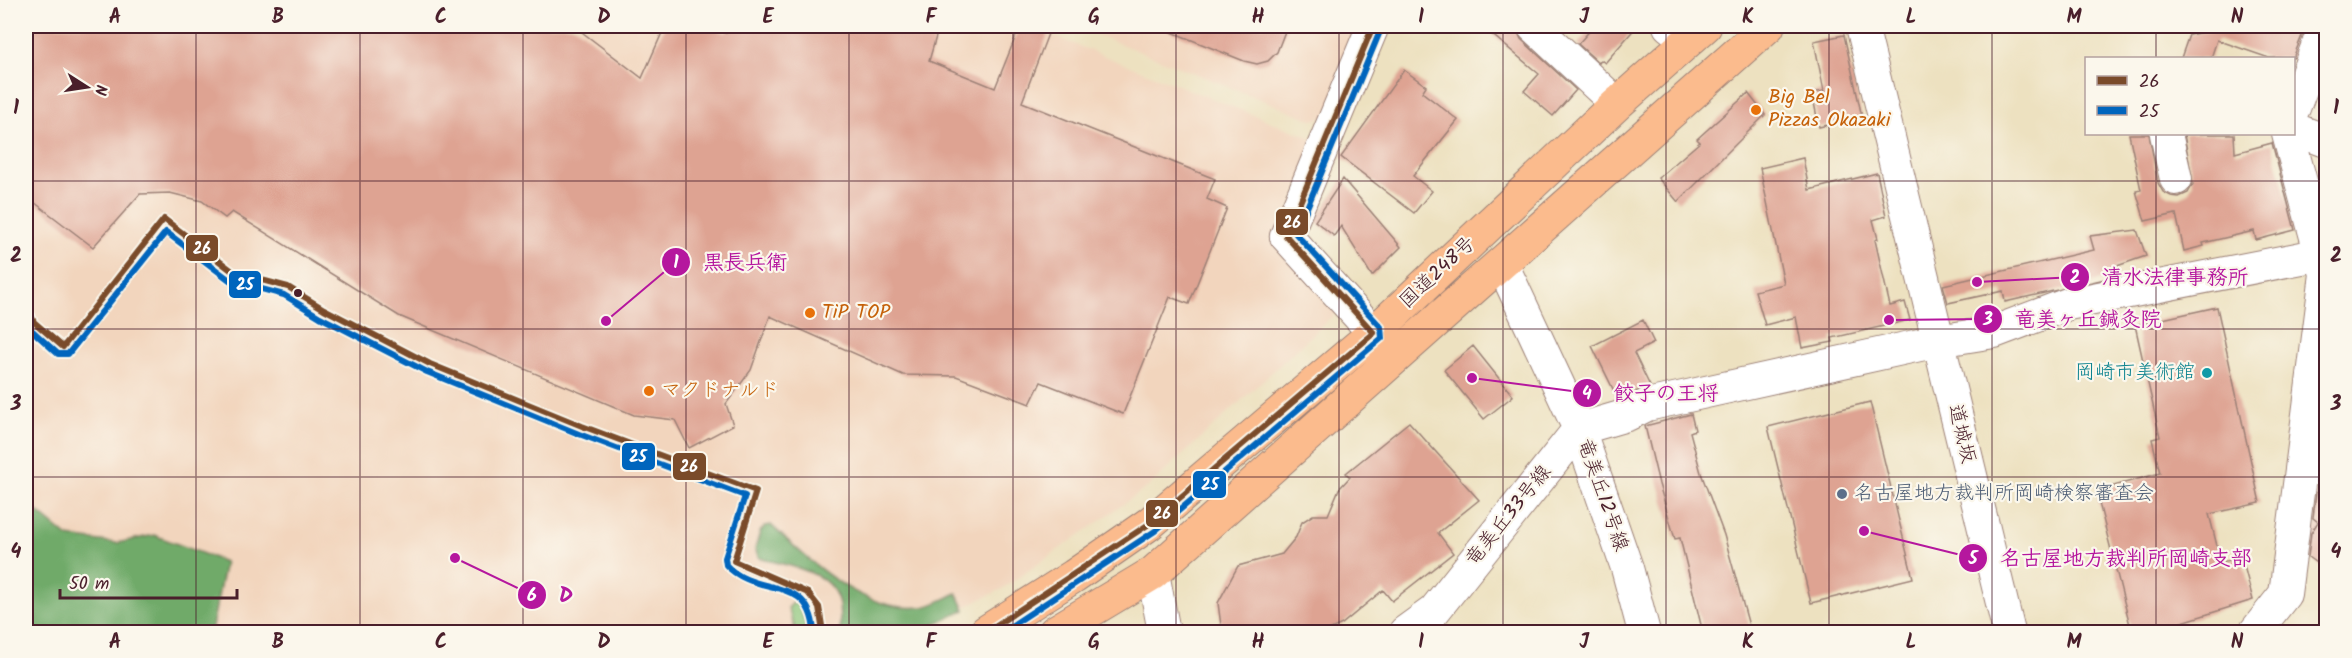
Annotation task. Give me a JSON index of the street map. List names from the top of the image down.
{
  "streets": {
    "highway": ["国道248号"],
    "street": ["道城坂", "竜美丘12号線", "竜美丘33号線"]
  },
  "crossings": [
    ["国道248号", "竜美丘12号線"],
    ["竜美丘12号線", "竜美丘33号線"]
  ],
  "places": [
    "Big Bel Pizzas Okazaki",
    "清水法律事務所",
    "TiP TOP",
    "竜美ヶ丘鍼灸院",
    "黒長兵衛",
    "岡崎市美術館",
    "餃子の王将",
    "マクドナルド",
    "名古屋地方裁判所岡崎検察審査会",
    "名古屋地方裁判所岡崎支部",
    "D"
  ],
  "lines": ["transit line 26", "transit line 25"],
  "legend": ["26", "25"],
  "scale_bar": "50 m",
  "north": "right",
  "grid": {
    "columns": [
      "A",
      "B",
      "C",
      "D",
      "E",
      "F",
      "G",
      "H",
      "I",
      "J",
      "K",
      "L",
      "M",
      "N"
    ],
    "rows": [
      "1",
      "2",
      "3",
      "4"
    ]
  }
}
